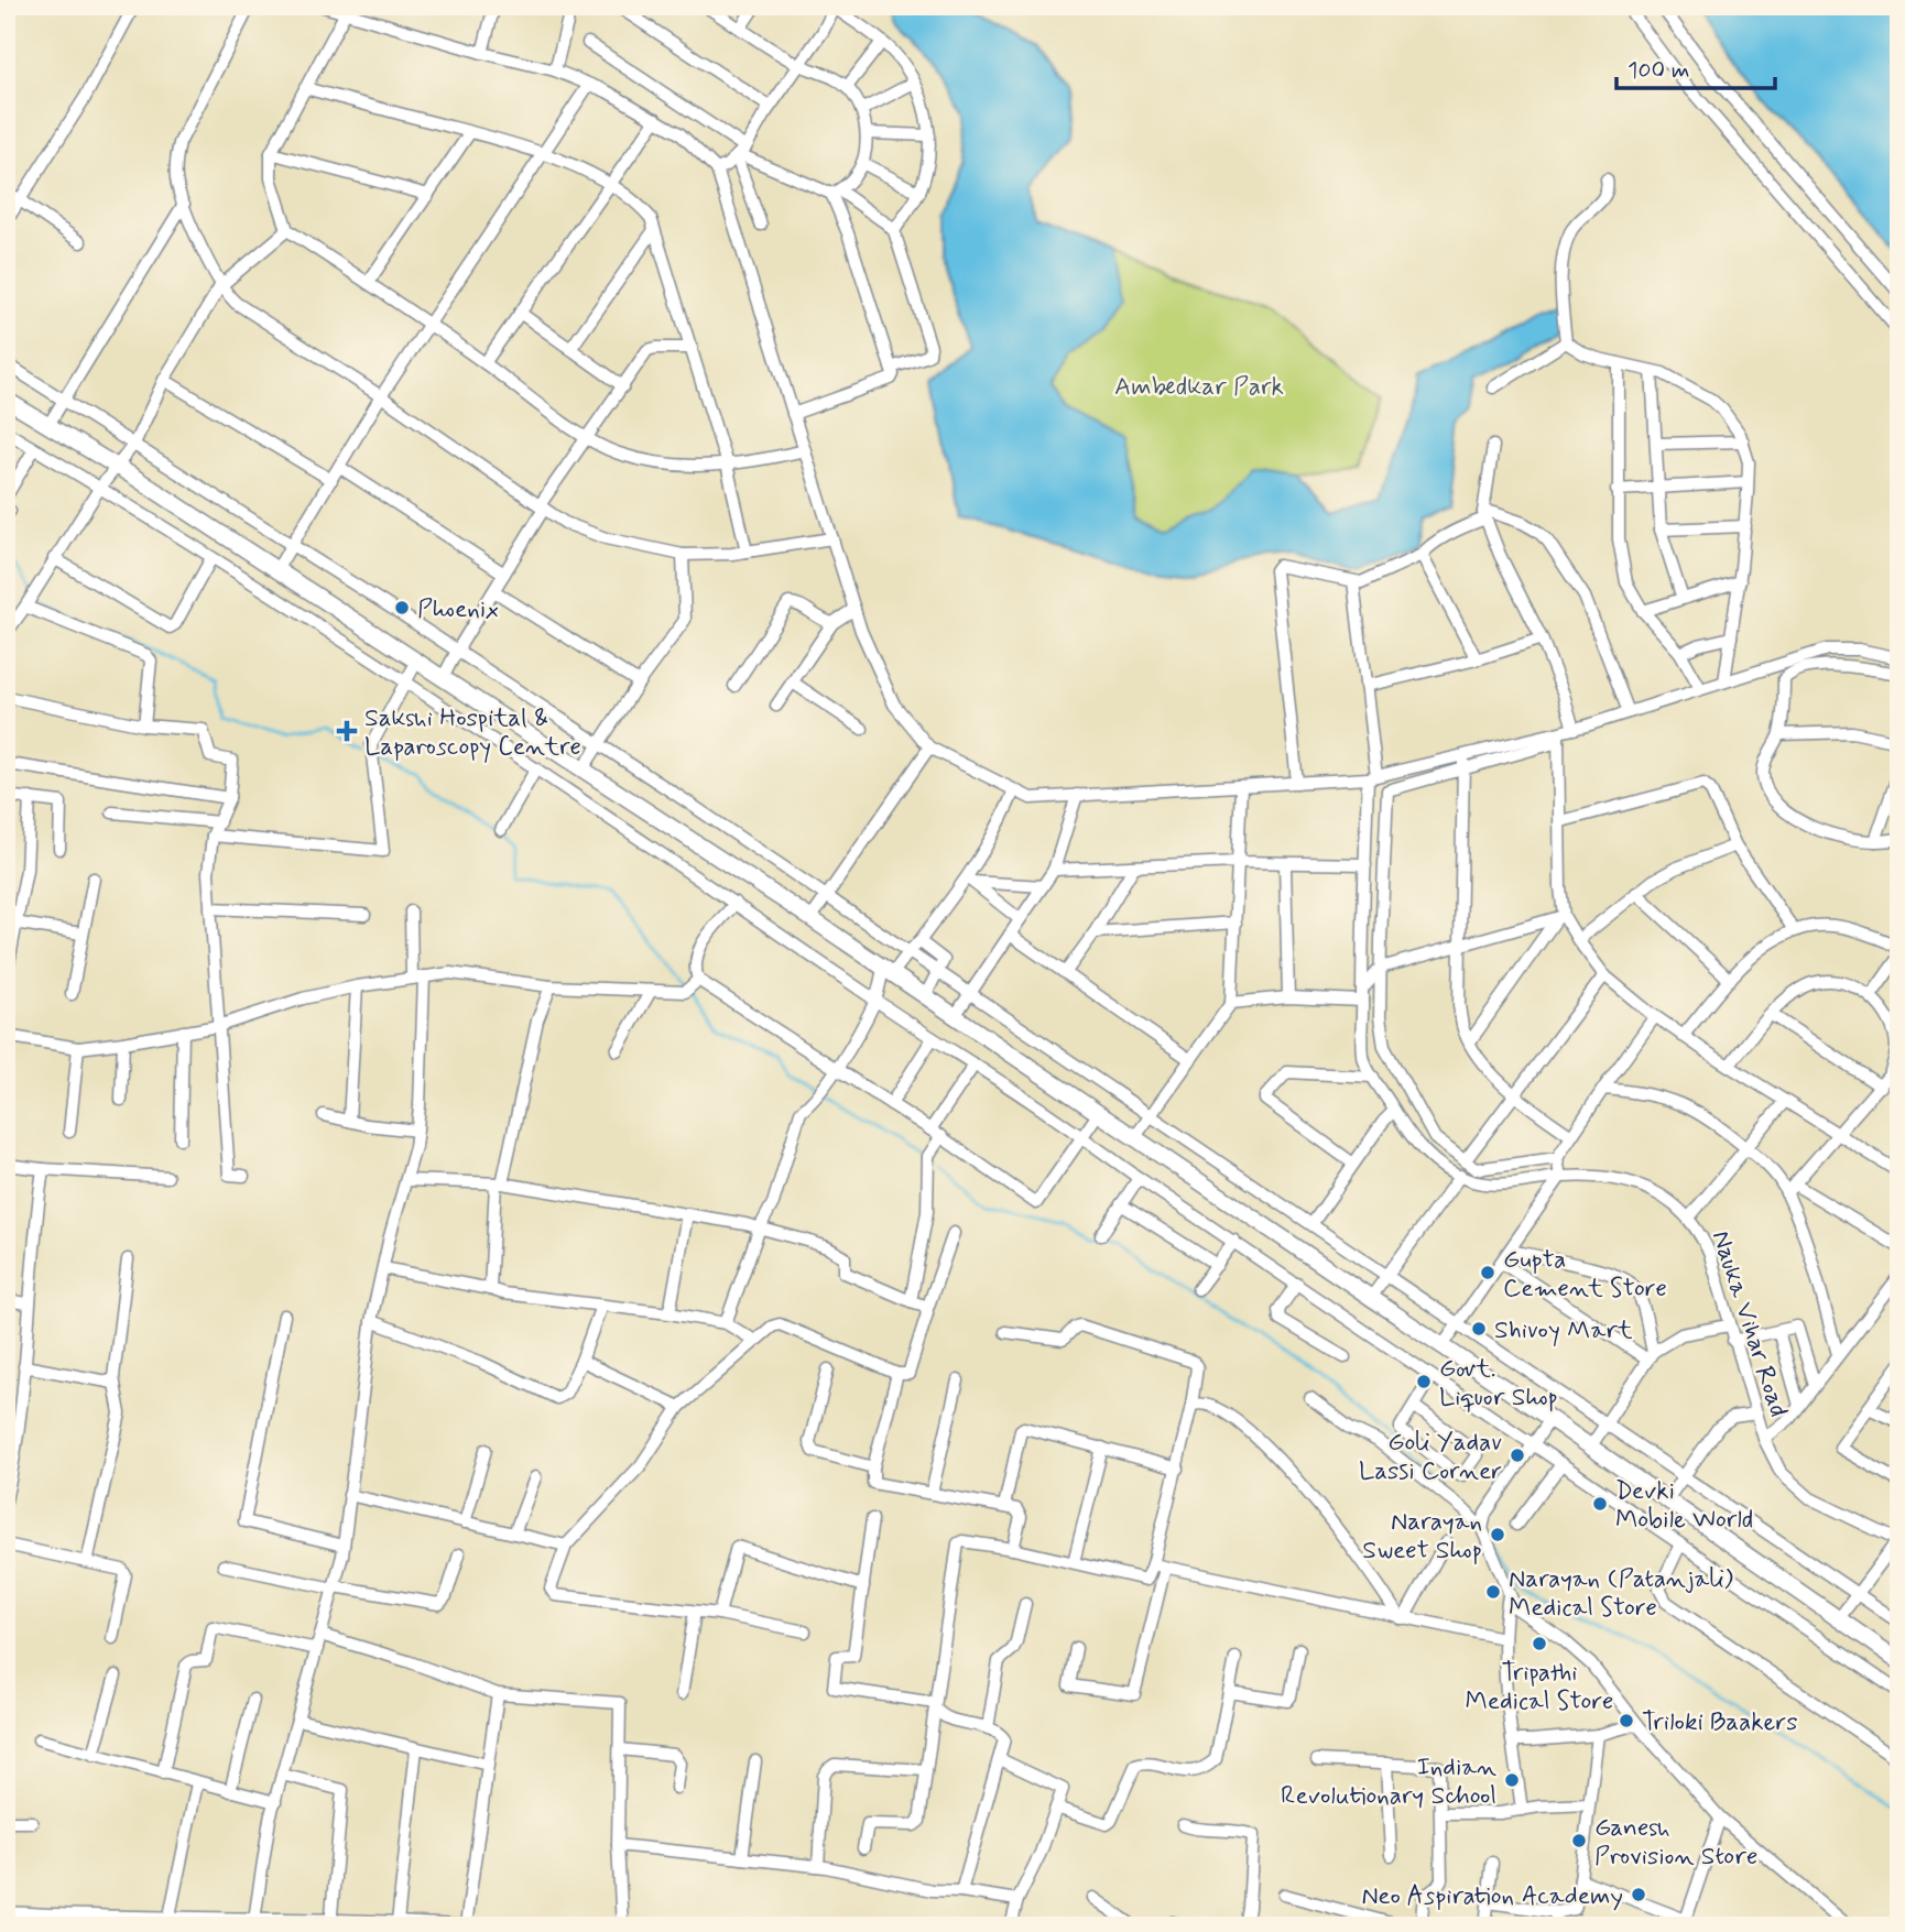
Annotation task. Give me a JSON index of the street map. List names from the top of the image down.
{
  "streets": {
    "street": ["Nauka Vihar Road"]
  },
  "parks": ["Ambedkar Park"],
  "places": {
    "other": [
      "Phoenix",
      "Gupta Cement Store",
      "Shivoy Mart",
      "Govt. Liquor Shop",
      "Goli Yadav Lassi Corner",
      "Devki Mobile World",
      "Narayan Sweet Shop",
      "Narayan (Patanjali) Medical Store",
      "Tripathi Medical Store",
      "Triloki Baakers",
      "Indian Revolutionary School",
      "Ganesh Provision Store",
      "Neo Aspiration Academy"
    ],
    "health": ["Sakshi Hospital & Laparoscopy Centre"]
  },
  "scale_bar": "100 m"
}
